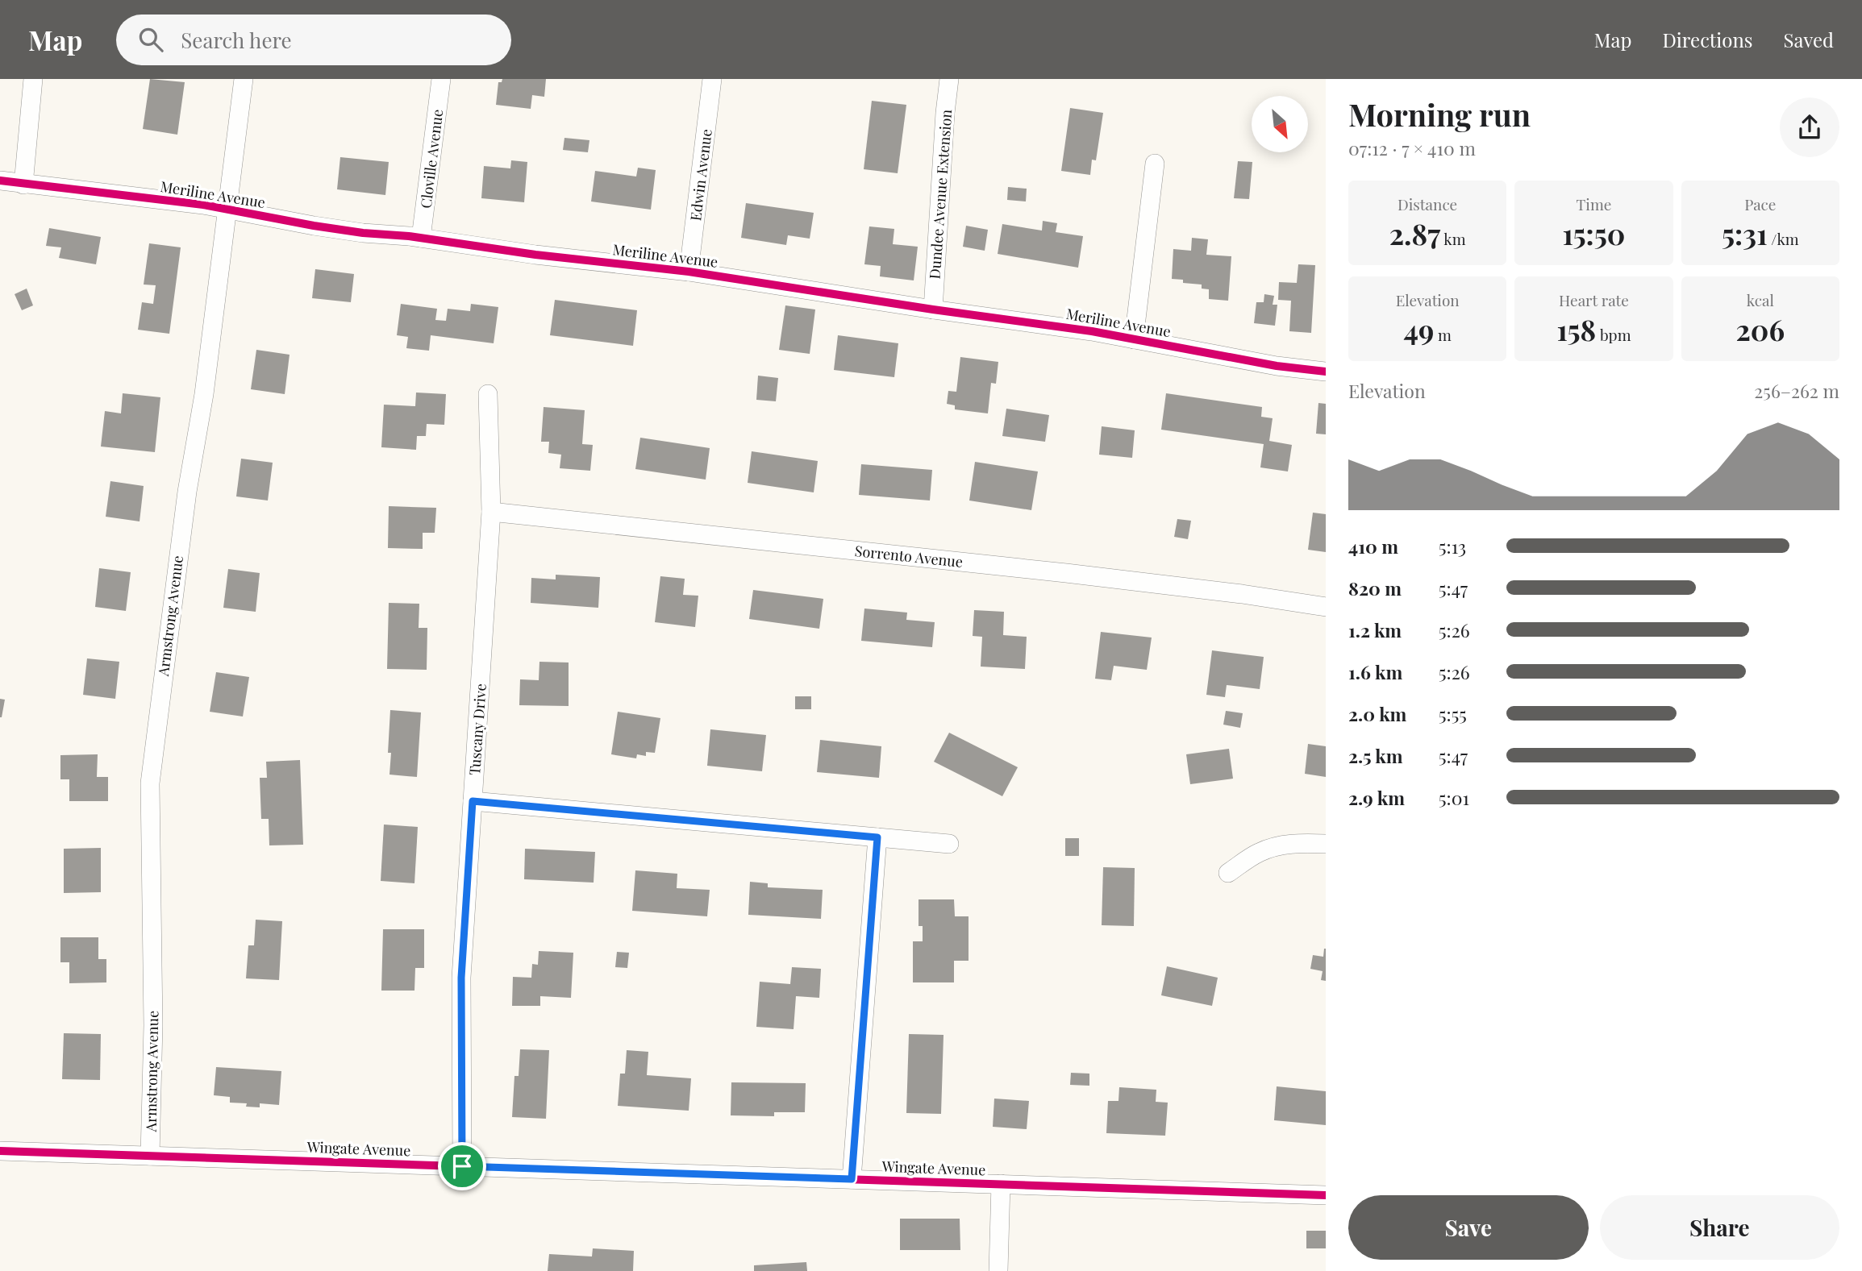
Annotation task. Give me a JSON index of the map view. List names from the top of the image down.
{
  "streets": {
    "street": [
      "Cloville Avenue",
      "Edwin Avenue",
      "Meriline Avenue",
      "Dundee Avenue Extension",
      "Sorrento Avenue",
      "Armstrong Avenue",
      "Tuscany Drive",
      "Wingate Avenue"
    ]
  },
  "crossings": [
    ["Cloville Avenue", "Meriline Avenue"],
    ["Edwin Avenue", "Meriline Avenue"],
    ["Meriline Avenue", "Dundee Avenue Extension"],
    ["Meriline Avenue", "Armstrong Avenue"],
    ["Sorrento Avenue", "Tuscany Drive"],
    ["Armstrong Avenue", "Wingate Avenue"],
    ["Tuscany Drive", "Wingate Avenue"]
  ],
  "north": "bottom right",
  "page": {
    "header": "Map",
    "search": "Search here",
    "nav": ["Map", "Directions", "Saved"],
    "heading": ["Morning run", "07:12 · 7 × 410 m"],
    "stats": [
      ["Distance", "2.87 km"],
      ["Time", "15:50"],
      ["Pace", "5:31 /km"],
      ["Elevation", "49 m"],
      ["Heart rate", "158 bpm"],
      ["kcal", "206"]
    ],
    "chart": ["Elevation", "256–262 m"],
    "list": [
      {
        "name": "410 m",
        "note": "5:13"
      },
      {
        "name": "820 m",
        "note": "5:47"
      },
      {
        "name": "1.2 km",
        "note": "5:26"
      },
      {
        "name": "1.6 km",
        "note": "5:26"
      },
      {
        "name": "2.0 km",
        "note": "5:55"
      },
      {
        "name": "2.5 km",
        "note": "5:47"
      },
      {
        "name": "2.9 km",
        "note": "5:01"
      }
    ],
    "buttons": ["Save", "Share"]
  }
}
